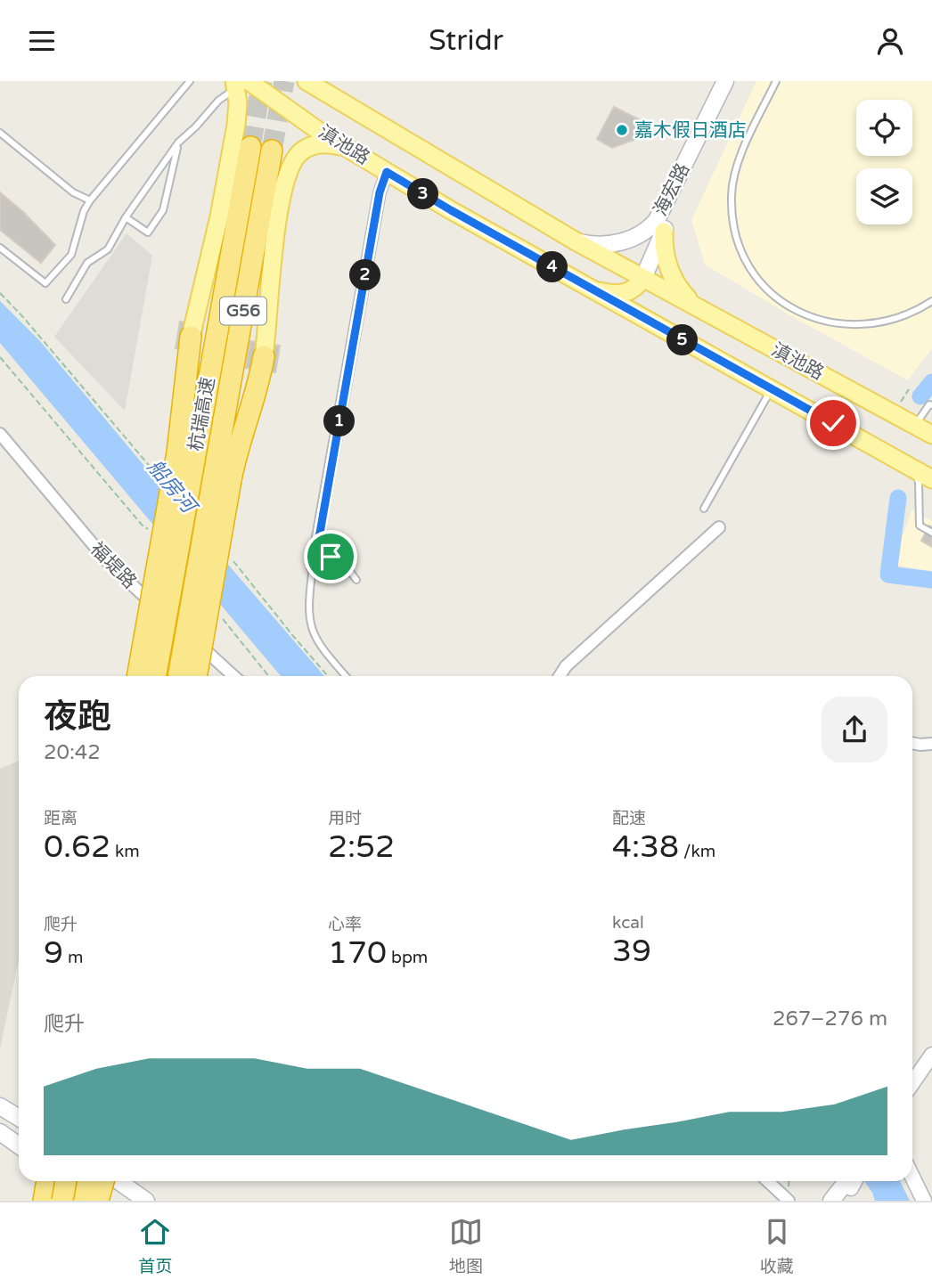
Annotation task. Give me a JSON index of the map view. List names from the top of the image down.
{
  "streets": {
    "highway": ["G56", "杭瑞高速"],
    "main road": ["滇池路", "海宏路"],
    "street": ["福堤路"]
  },
  "crossings": [
    ["滇池路", "海宏路"]
  ],
  "water": ["船房河"],
  "places": ["嘉木假日酒店"],
  "page": {
    "header": "Stridr",
    "pins": [
      "3",
      "4",
      "2",
      "5",
      "1"
    ],
    "heading": ["夜跑", "20:42"],
    "stats": [
      ["距离", "0.62 km"],
      ["用时", "2:52"],
      ["配速", "4:38 /km"],
      ["爬升", "9 m"],
      ["心率", "170 bpm"],
      ["kcal", "39"]
    ],
    "chart": ["爬升", "267–276 m"],
    "tabs": ["首页", "地图", "收藏"]
  }
}
